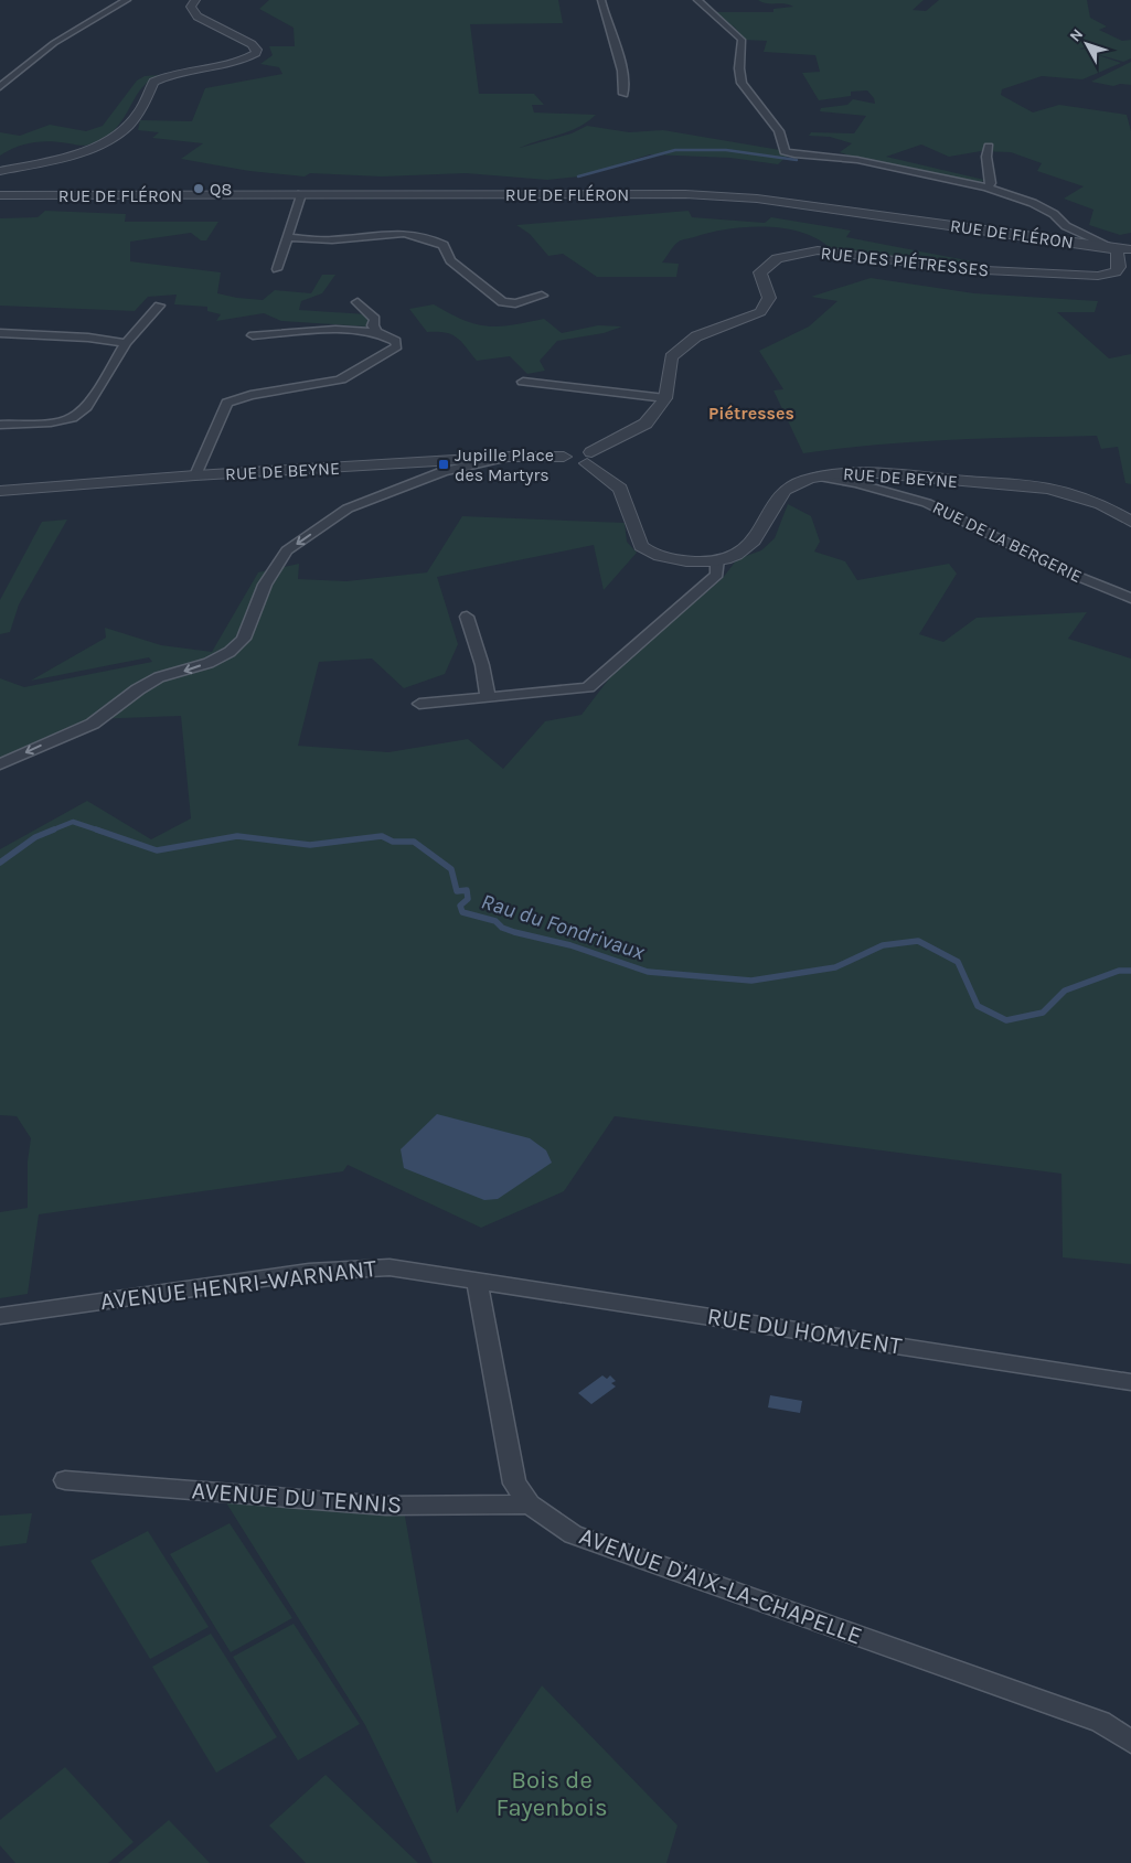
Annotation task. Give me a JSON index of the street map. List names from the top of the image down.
{
  "streets": {
    "street": [
      "RUE DE FLÉRON",
      "RUE DES PIÉTRESSES",
      "RUE DE BEYNE",
      "RUE DE LA BERGERIE",
      "AVENUE HENRI-WARNANT",
      "RUE DU HOMVENT",
      "AVENUE DU TENNIS",
      "AVENUE D'AIX-LA-CHAPELLE"
    ]
  },
  "crossings": [
    ["RUE DE FLÉRON", "RUE DES PIÉTRESSES"],
    ["RUE DE BEYNE", "RUE DE LA BERGERIE"],
    ["AVENUE HENRI-WARNANT", "RUE DU HOMVENT"],
    ["AVENUE HENRI-WARNANT", "AVENUE D'AIX-LA-CHAPELLE"],
    ["RUE DU HOMVENT", "AVENUE D'AIX-LA-CHAPELLE"],
    ["AVENUE DU TENNIS", "AVENUE D'AIX-LA-CHAPELLE"]
  ],
  "districts": ["Piétresses"],
  "water": ["Rau du Fondrivaux"],
  "parks": ["Bois de Fayenbois"],
  "places": {
    "other": ["Q8"],
    "transit": ["Jupille Place des Martyrs"]
  },
  "north": "top left"
}
